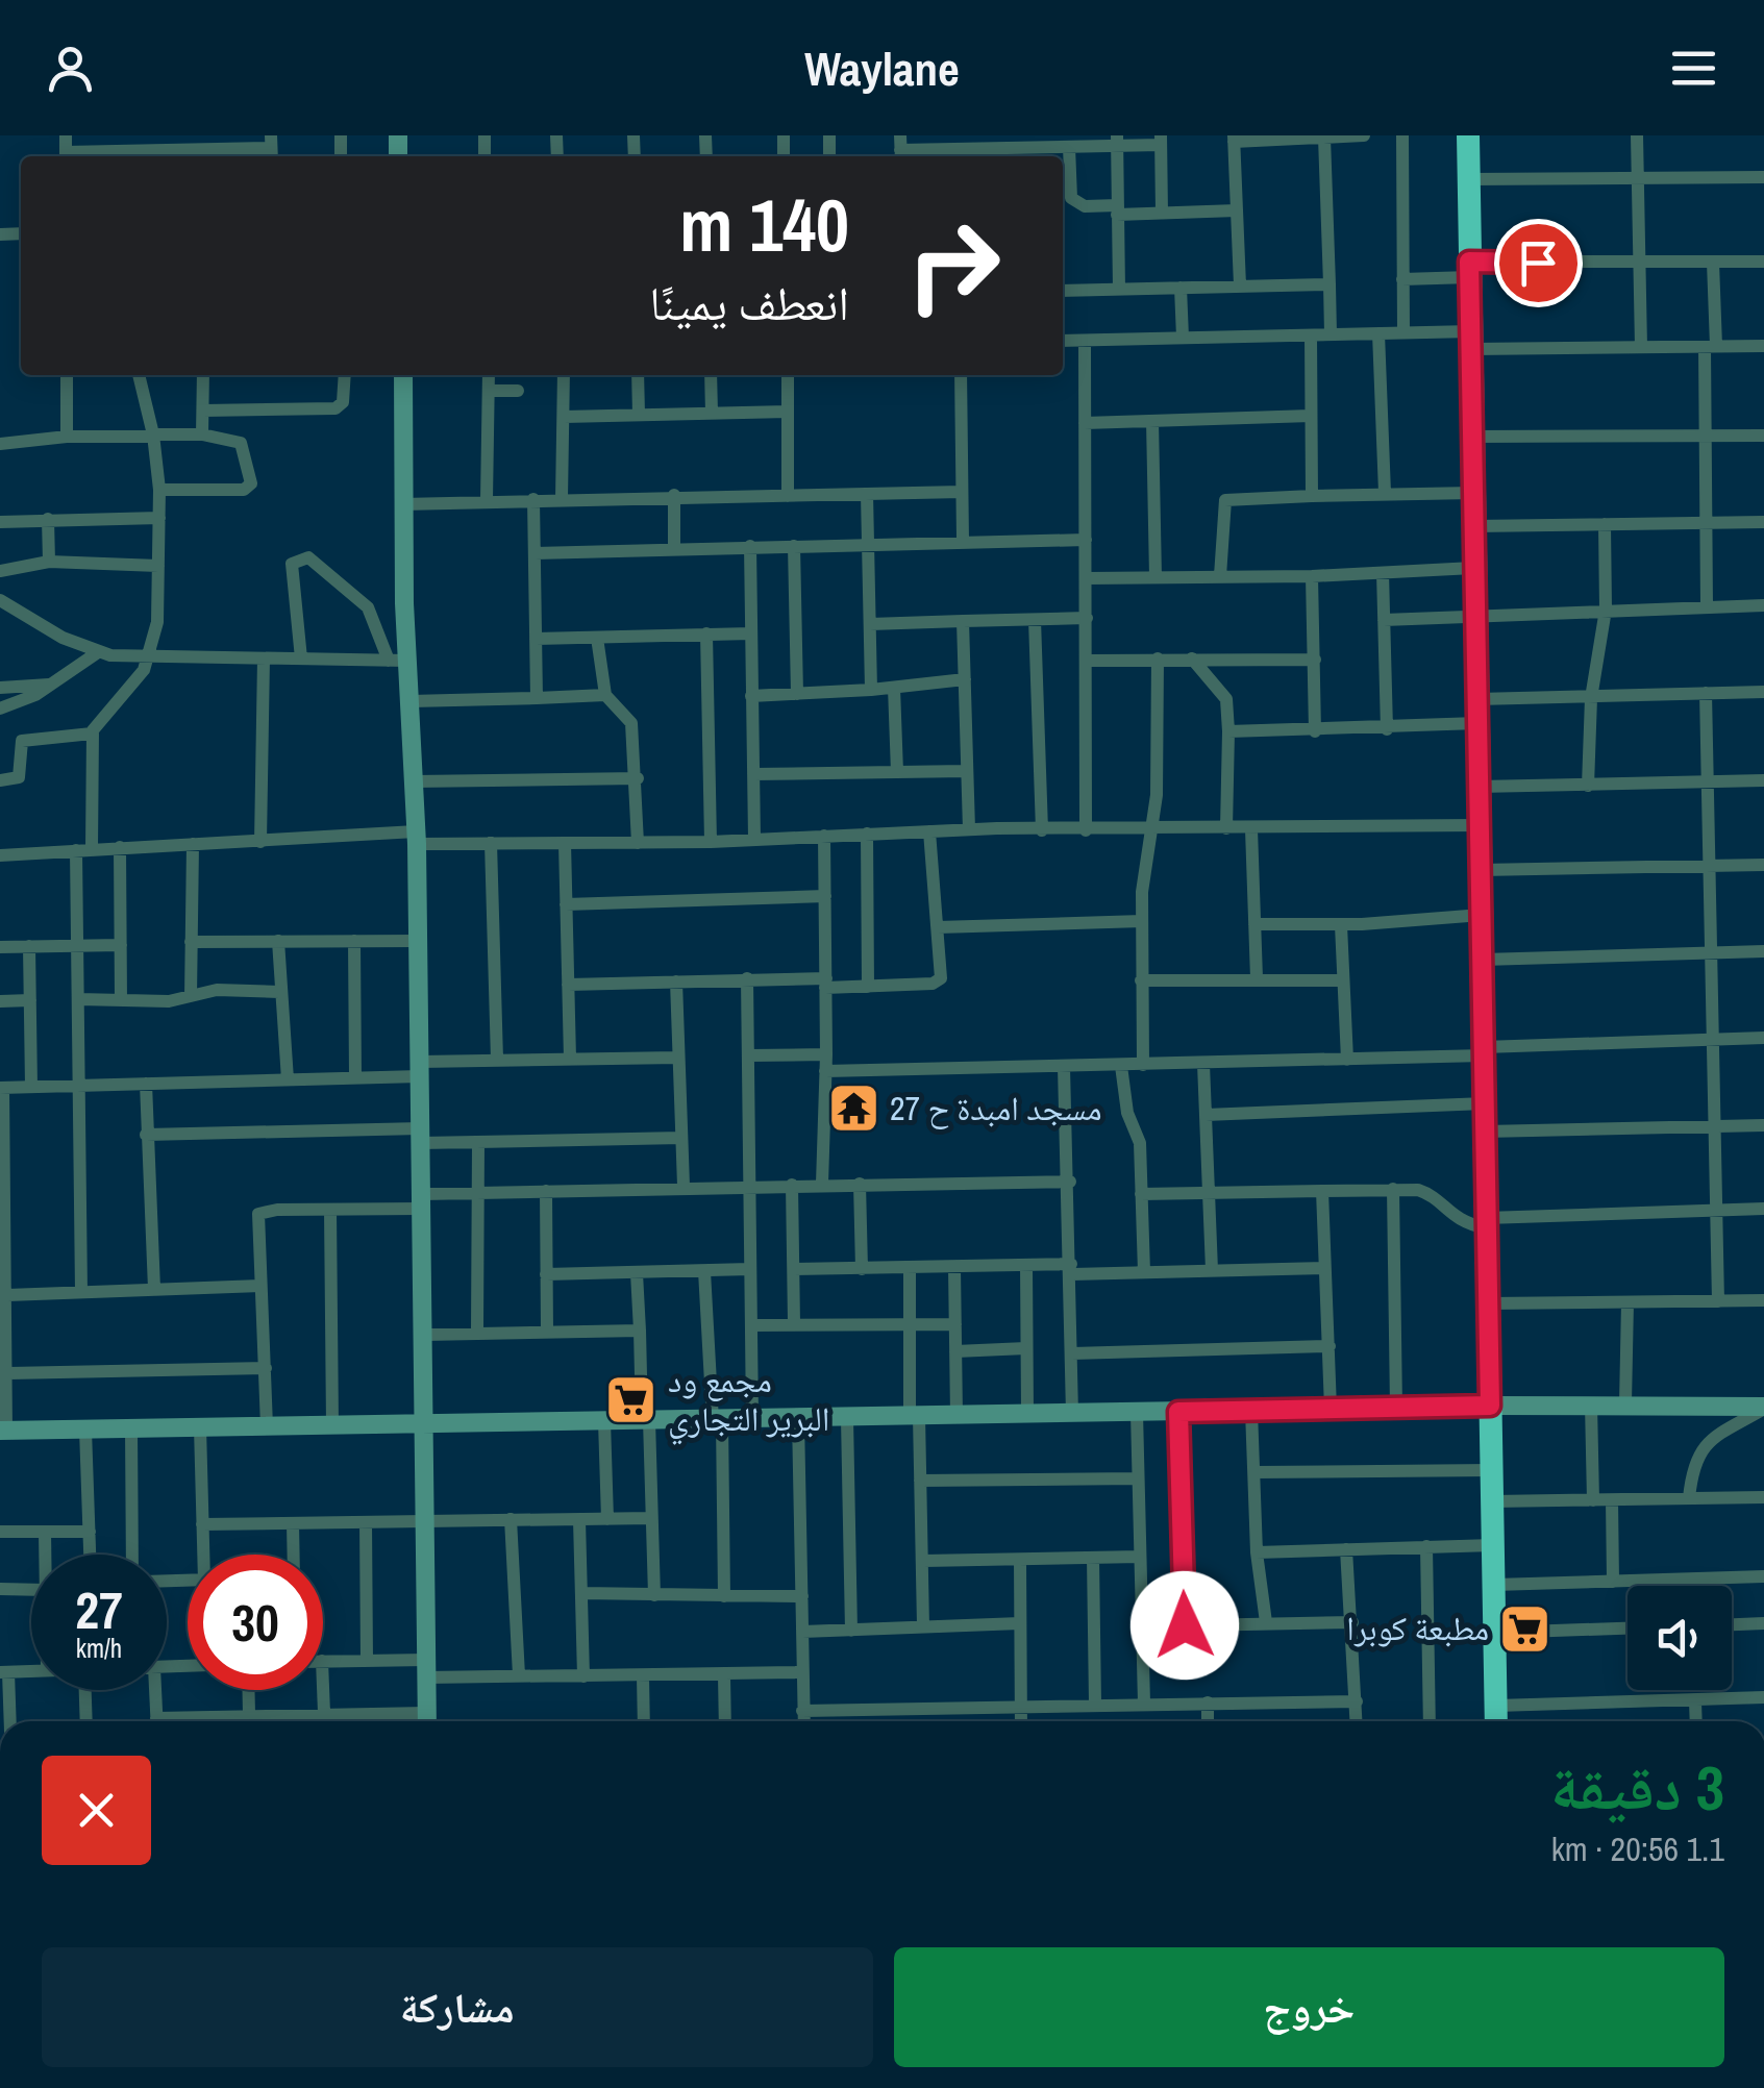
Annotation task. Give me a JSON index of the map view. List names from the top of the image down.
{
  "places": {
    "temple": ["مسجد امبدة ح 27"],
    "supermarket": ["مجمع ود البرير التجاري", "مطبعة كوبرا"]
  },
  "page": {
    "header": "Waylane",
    "turn": ["140 m", "انعطف يمينًا"],
    "speed": "27 km/h",
    "limit": "30",
    "heading": ["3 دقيقة", "1.1 km · 20:56"],
    "buttons": ["خروج", "مشاركة"]
  }
}
